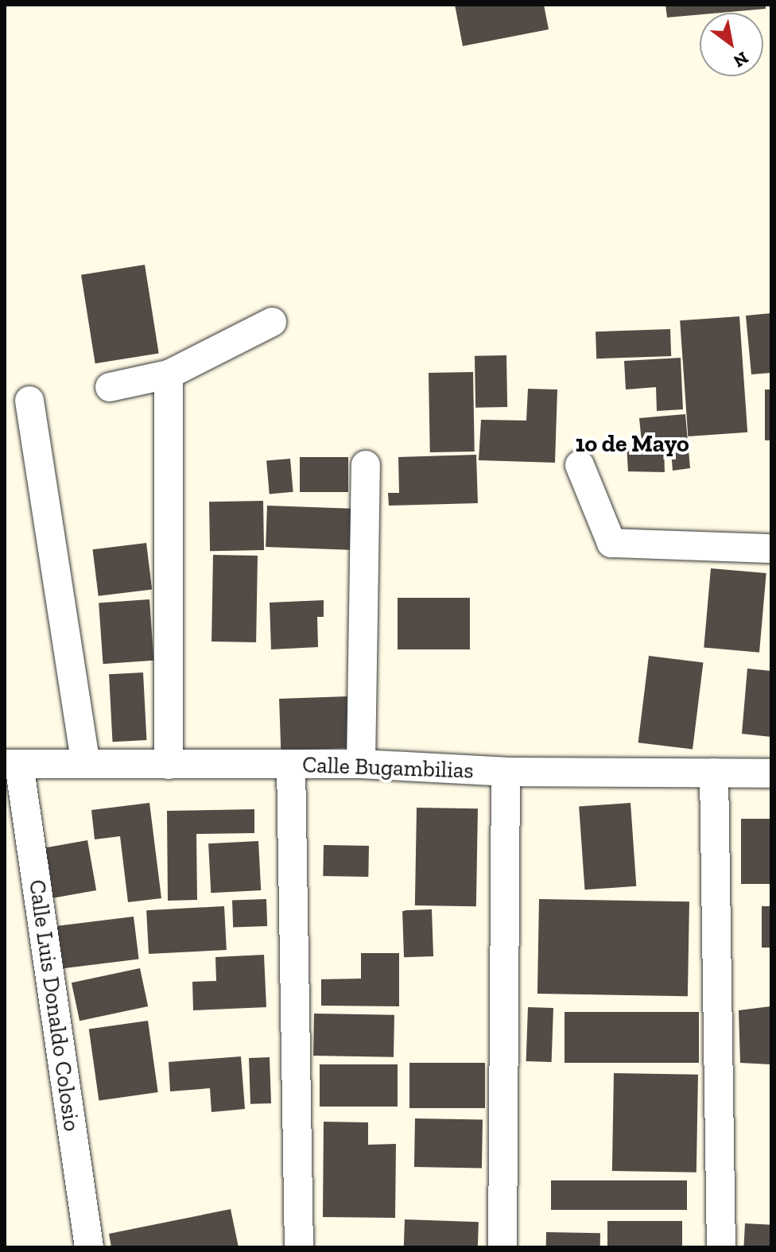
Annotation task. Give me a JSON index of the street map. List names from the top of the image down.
{
  "streets": {
    "street": ["Calle Bugambilias", "Calle Luis Donaldo Colosio"]
  },
  "crossings": [
    ["Calle Bugambilias", "Calle Luis Donaldo Colosio"]
  ],
  "districts": ["1o de Mayo"],
  "north": "bottom right"
}
